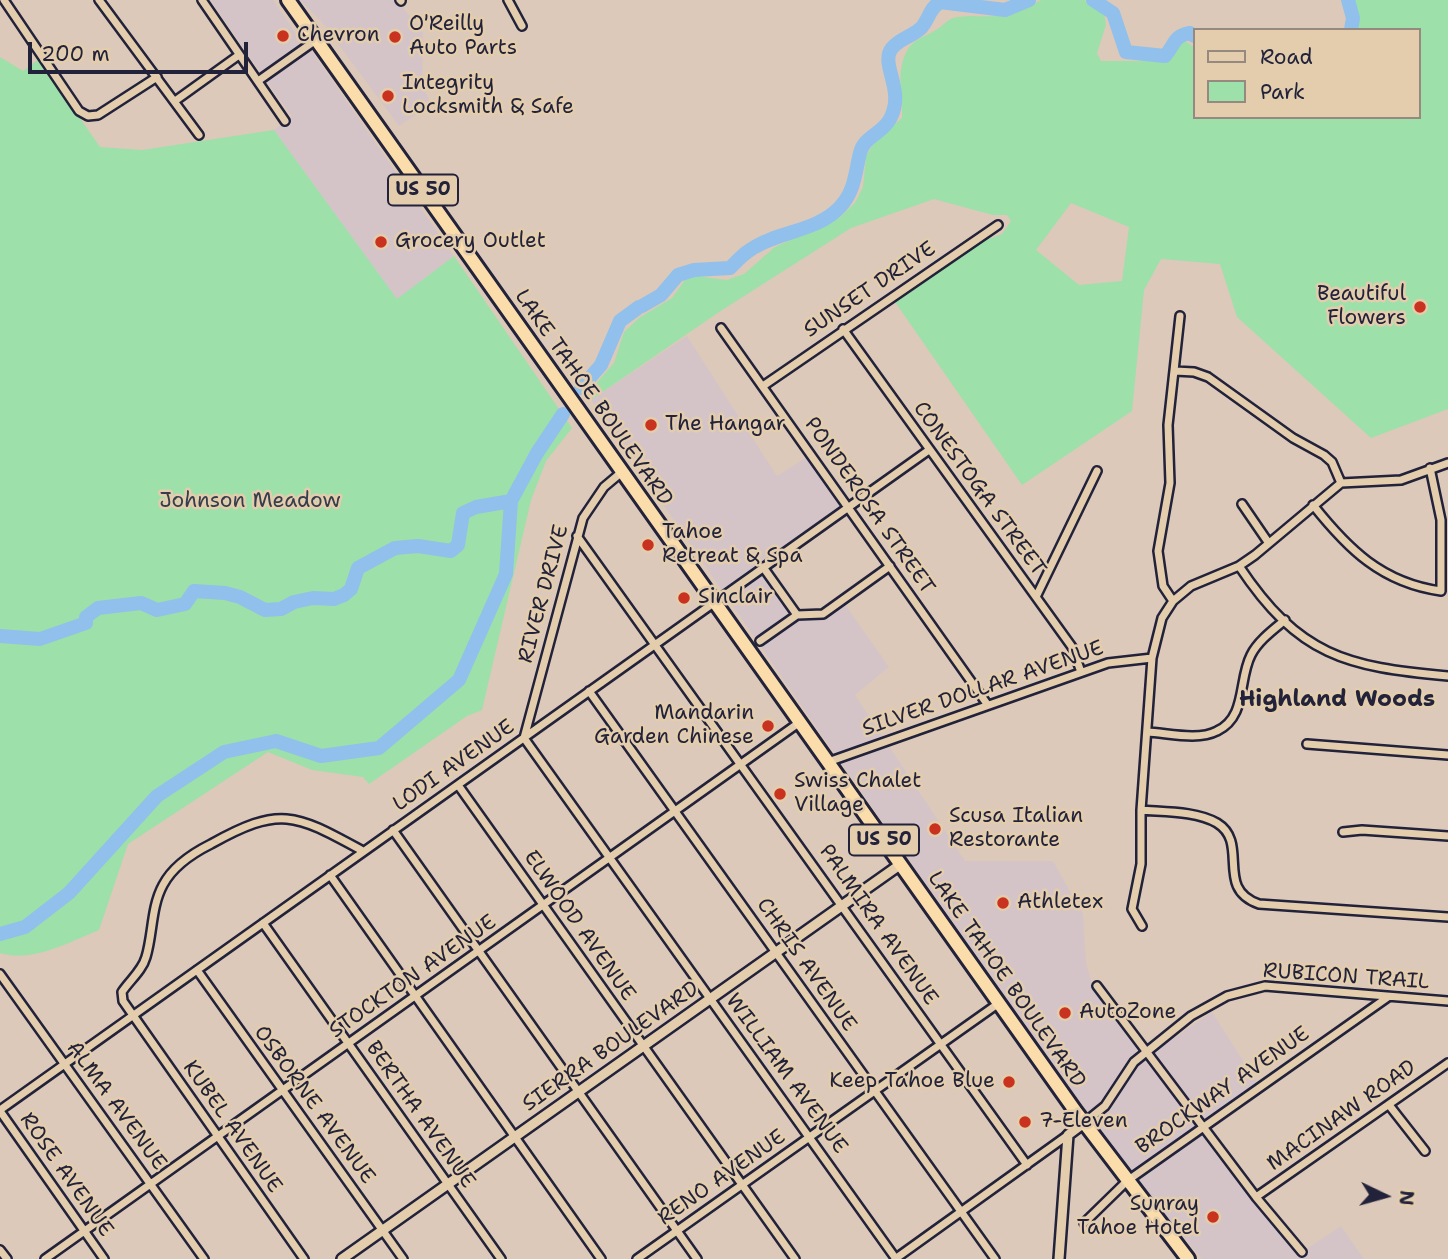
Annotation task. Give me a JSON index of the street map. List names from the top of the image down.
{
  "streets": {
    "highway": ["US 50", "LAKE TAHOE BOULEVARD"],
    "street": [
      "SUNSET DRIVE",
      "CONESTOGA STREET",
      "PONDEROSA STREET",
      "RIVER DRIVE",
      "SILVER DOLLAR AVENUE",
      "LODI AVENUE",
      "PALMIRA AVENUE",
      "ELWOOD AVENUE",
      "CHRIS AVENUE",
      "STOCKTON AVENUE",
      "RUBICON TRAIL",
      "SIERRA BOULEVARD",
      "WILLIAM AVENUE",
      "BROCKWAY AVENUE",
      "OSBORNE AVENUE",
      "ALMA AVENUE",
      "BERTHA AVENUE",
      "MACINAW ROAD",
      "KUBEL AVENUE",
      "ROSE AVENUE",
      "RENO AVENUE"
    ]
  },
  "crossings": [
    ["SUNSET DRIVE", "CONESTOGA STREET"],
    ["SUNSET DRIVE", "PONDEROSA STREET"],
    ["LAKE TAHOE BOULEVARD", "RIVER DRIVE"],
    ["LAKE TAHOE BOULEVARD", "SILVER DOLLAR AVENUE"],
    ["LAKE TAHOE BOULEVARD", "LODI AVENUE"],
    ["LAKE TAHOE BOULEVARD", "STOCKTON AVENUE"],
    ["LAKE TAHOE BOULEVARD", "RUBICON TRAIL"],
    ["LAKE TAHOE BOULEVARD", "SIERRA BOULEVARD"],
    ["LAKE TAHOE BOULEVARD", "BROCKWAY AVENUE"],
    ["LAKE TAHOE BOULEVARD", "RENO AVENUE"],
    ["CONESTOGA STREET", "SILVER DOLLAR AVENUE"],
    ["CONESTOGA STREET", "LODI AVENUE"],
    ["PONDEROSA STREET", "SILVER DOLLAR AVENUE"],
    ["PONDEROSA STREET", "LODI AVENUE"],
    ["RIVER DRIVE", "LODI AVENUE"],
    ["RIVER DRIVE", "PALMIRA AVENUE"],
    ["RIVER DRIVE", "WILLIAM AVENUE"],
    ["LODI AVENUE", "PALMIRA AVENUE"],
    ["LODI AVENUE", "ELWOOD AVENUE"],
    ["LODI AVENUE", "CHRIS AVENUE"],
    ["LODI AVENUE", "WILLIAM AVENUE"],
    ["LODI AVENUE", "OSBORNE AVENUE"],
    ["LODI AVENUE", "ALMA AVENUE"],
    ["LODI AVENUE", "BERTHA AVENUE"],
    ["LODI AVENUE", "KUBEL AVENUE"],
    ["LODI AVENUE", "ROSE AVENUE"],
    ["PALMIRA AVENUE", "STOCKTON AVENUE"],
    ["PALMIRA AVENUE", "SIERRA BOULEVARD"],
    ["PALMIRA AVENUE", "RENO AVENUE"],
    ["ELWOOD AVENUE", "STOCKTON AVENUE"],
    ["ELWOOD AVENUE", "SIERRA BOULEVARD"],
    ["ELWOOD AVENUE", "RENO AVENUE"],
    ["CHRIS AVENUE", "STOCKTON AVENUE"],
    ["CHRIS AVENUE", "SIERRA BOULEVARD"],
    ["CHRIS AVENUE", "RENO AVENUE"],
    ["STOCKTON AVENUE", "WILLIAM AVENUE"],
    ["STOCKTON AVENUE", "OSBORNE AVENUE"],
    ["STOCKTON AVENUE", "ALMA AVENUE"],
    ["STOCKTON AVENUE", "BERTHA AVENUE"],
    ["STOCKTON AVENUE", "KUBEL AVENUE"],
    ["STOCKTON AVENUE", "ROSE AVENUE"],
    ["RUBICON TRAIL", "BROCKWAY AVENUE"],
    ["SIERRA BOULEVARD", "WILLIAM AVENUE"],
    ["SIERRA BOULEVARD", "OSBORNE AVENUE"],
    ["SIERRA BOULEVARD", "BERTHA AVENUE"],
    ["WILLIAM AVENUE", "RENO AVENUE"]
  ],
  "districts": ["Highland Woods"],
  "parks": ["Johnson Meadow"],
  "places": [
    "Chevron",
    "O'Reilly Auto Parts",
    "Integrity Locksmith & Safe",
    "Grocery Outlet",
    "Beautiful Flowers",
    "The Hangar",
    "Tahoe Retreat & Spa",
    "Sinclair",
    "Mandarin Garden Chinese",
    "Swiss Chalet Village",
    "Scusa Italian Restorante",
    "Athletex",
    "AutoZone",
    "Keep Tahoe Blue",
    "7-Eleven",
    "Sunray Tahoe Hotel"
  ],
  "legend": ["Road", "Park"],
  "scale_bar": "200 m",
  "north": "right"
}
